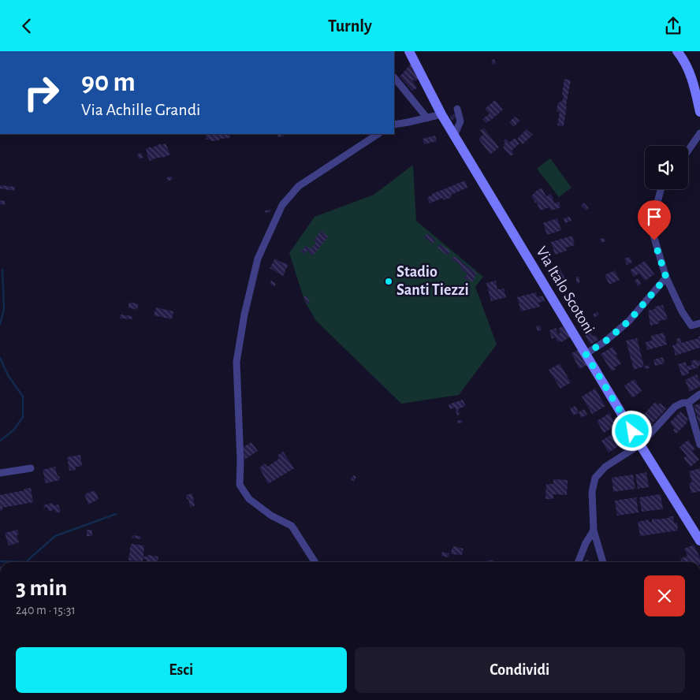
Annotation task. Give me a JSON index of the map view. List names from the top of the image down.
{
  "streets": {
    "street": ["Via Italo Scotoni"]
  },
  "places": ["Stadio Santi Tiezzi"],
  "page": {
    "header": "Turnly",
    "turn": ["90 m", "Via Achille Grandi"],
    "heading": ["3 min", "240 m · 15:31"],
    "buttons": ["Esci", "Condividi"]
  }
}
